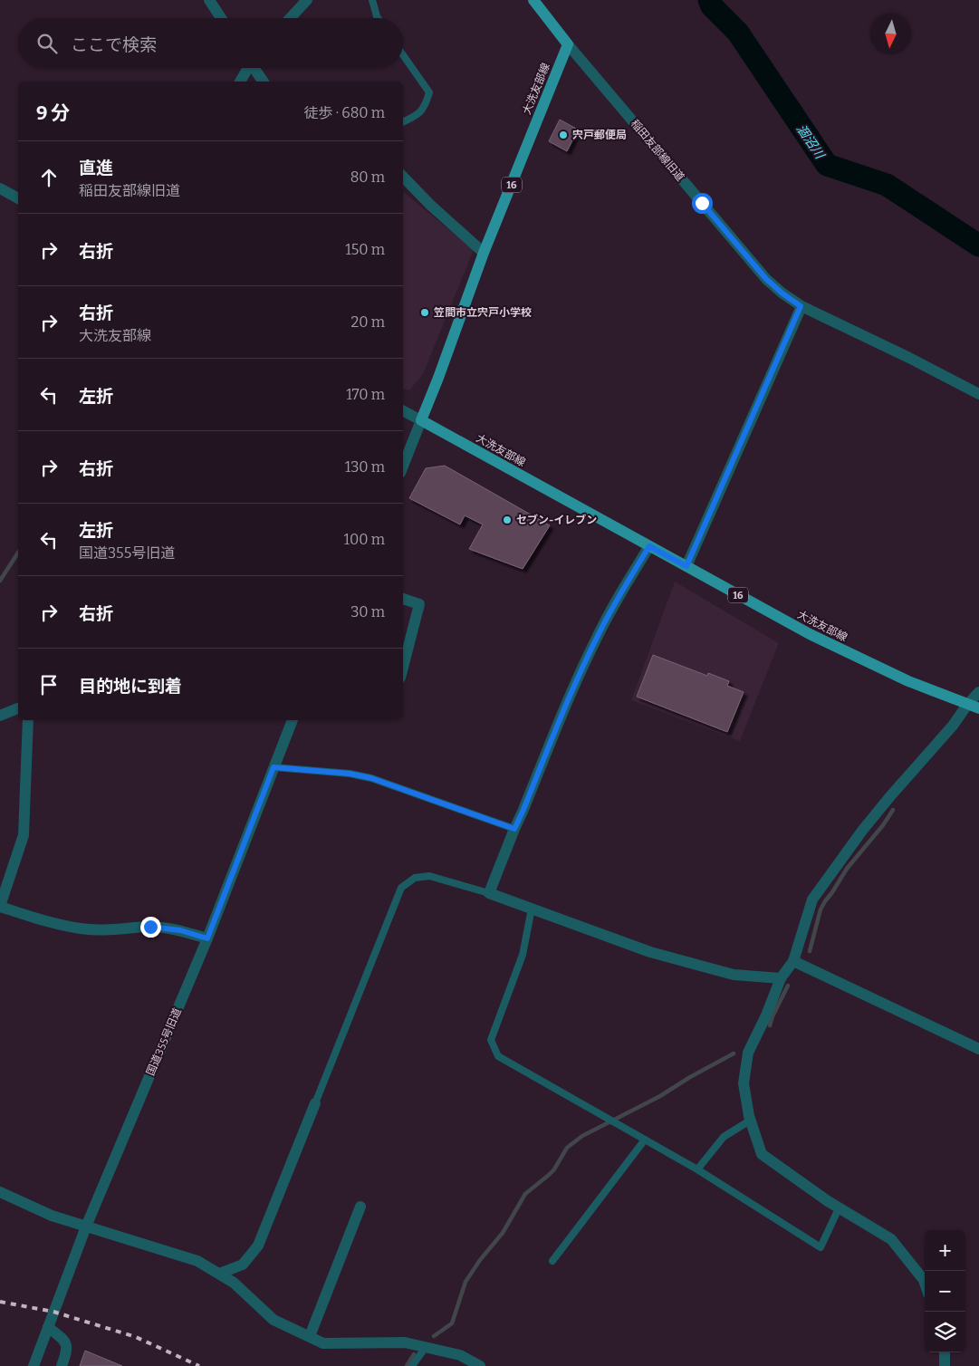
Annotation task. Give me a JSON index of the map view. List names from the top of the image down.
{
  "streets": {
    "main road": ["大洗友部線", "16"],
    "street": ["稲田友部線旧道", "国道355号旧道"]
  },
  "crossings": [
    ["大洗友部線", "稲田友部線旧道"]
  ],
  "water": ["涸沼川"],
  "places": ["宍戸郵便局", "笠間市立宍戸小学校", "セブン-イレブン"],
  "north": "bottom",
  "page": {
    "search": "ここで検索",
    "heading": ["9 分", "徒歩 · 680 m"],
    "list": [
      ["直進", "稲田友部線旧道", "80 m"],
      ["右折", "150 m"],
      ["右折", "大洗友部線", "20 m"],
      ["左折", "170 m"],
      ["右折", "130 m"],
      ["左折", "国道355号旧道", "100 m"],
      ["右折", "30 m"],
      "目的地に到着"
    ],
    "map_buttons": ["+", "−"]
  }
}
